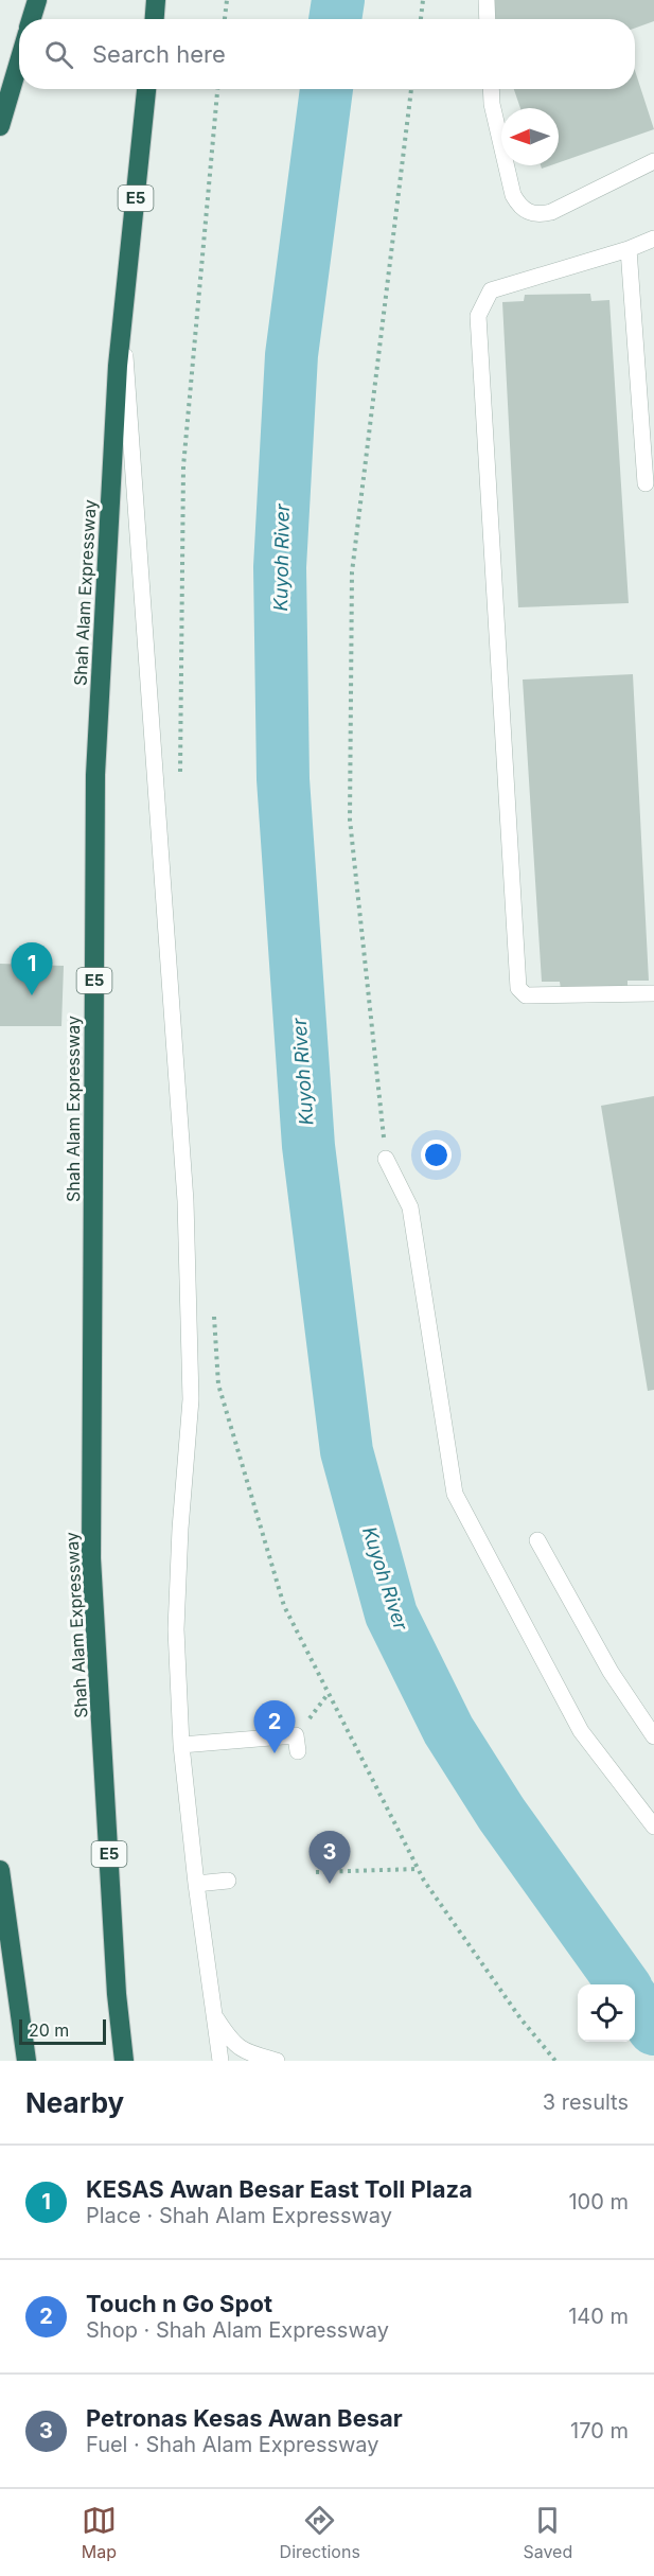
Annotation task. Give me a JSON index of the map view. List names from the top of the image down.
{
  "streets": {
    "highway": ["E5", "Shah Alam Expressway"]
  },
  "water": ["Kuyoh River"],
  "scale_bar": "20 m",
  "north": "left",
  "page": {
    "search": "Search here",
    "pins": ["1", "2", "3"],
    "scale": "20 m",
    "heading": ["Nearby", "3 results"],
    "list": [
      {
        "mark": "1",
        "name": "KESAS Awan Besar East Toll Plaza",
        "note": "Place · Shah Alam Expressway",
        "value": "100 m"
      },
      {
        "mark": "2",
        "name": "Touch n Go Spot",
        "note": "Shop · Shah Alam Expressway",
        "value": "140 m"
      },
      {
        "mark": "3",
        "name": "Petronas Kesas Awan Besar",
        "note": "Fuel · Shah Alam Expressway",
        "value": "170 m"
      }
    ],
    "nav": ["Map", "Directions", "Saved"]
  }
}
